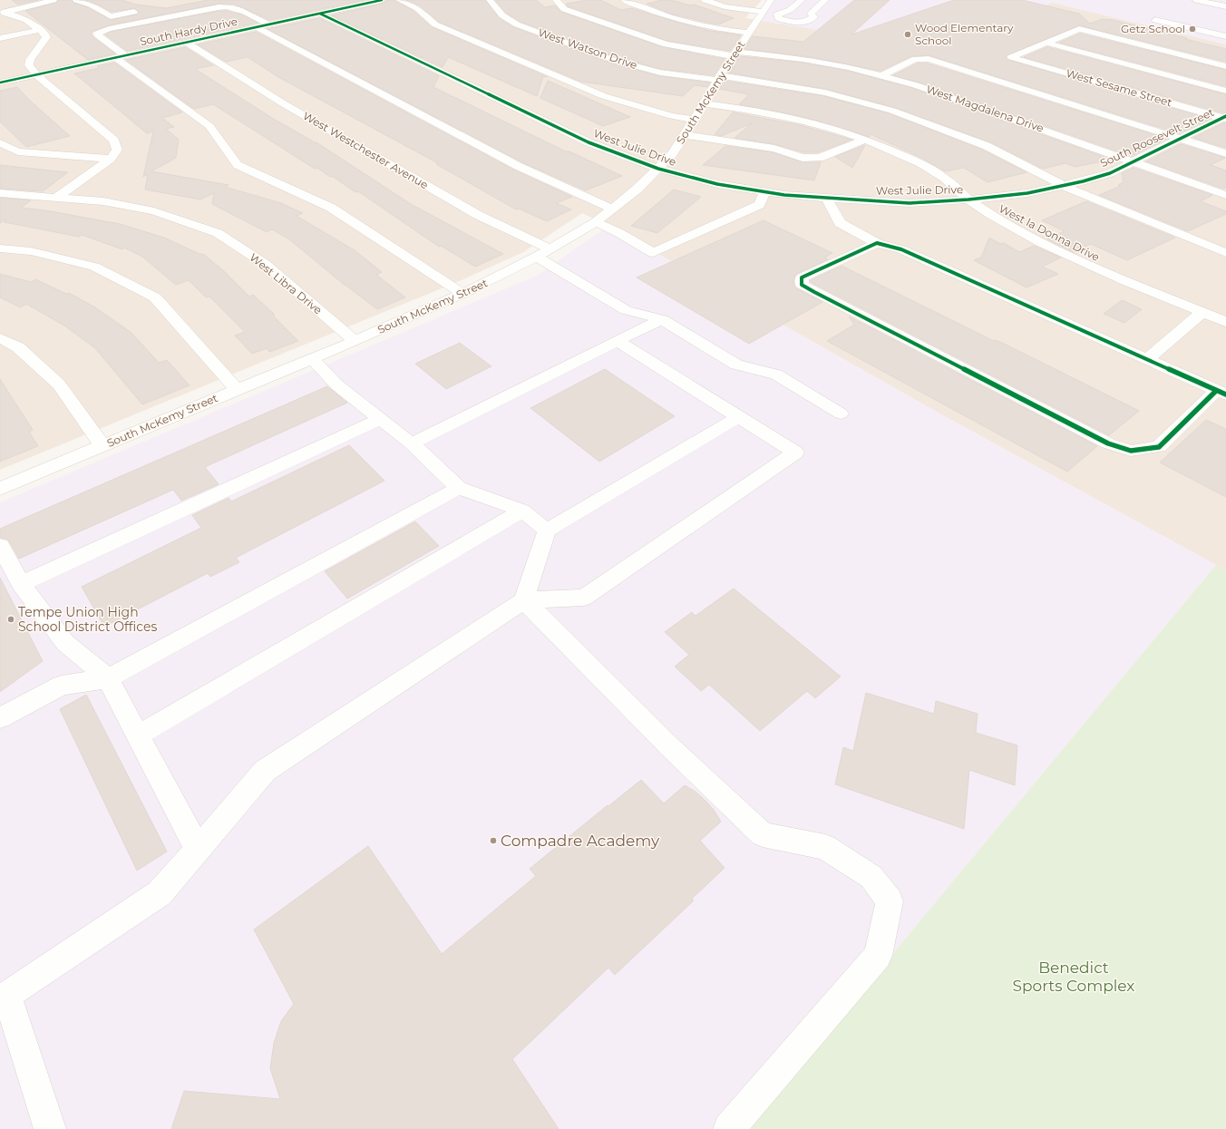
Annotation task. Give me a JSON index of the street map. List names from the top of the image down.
{
  "streets": {
    "street": [
      "South Hardy Drive",
      "West Watson Drive",
      "West Sesame Street",
      "South McKemy Street",
      "West Magdalena Drive",
      "South Roosevelt Street",
      "West Julie Drive",
      "West Westchester Avenue",
      "West la Donna Drive",
      "West Libra Drive"
    ]
  },
  "crossings": [
    ["South Hardy Drive", "West Julie Drive"],
    ["South Hardy Drive", "West Westchester Avenue"],
    ["West Watson Drive", "South McKemy Street"],
    ["West Watson Drive", "South Roosevelt Street"],
    ["West Sesame Street", "South Roosevelt Street"],
    ["South McKemy Street", "West Magdalena Drive"],
    ["South McKemy Street", "West Julie Drive"],
    ["South McKemy Street", "West Westchester Avenue"],
    ["South McKemy Street", "West la Donna Drive"],
    ["South McKemy Street", "West Libra Drive"],
    ["West Magdalena Drive", "South Roosevelt Street"],
    ["South Roosevelt Street", "West Julie Drive"],
    ["South Roosevelt Street", "West la Donna Drive"],
    ["West Julie Drive", "West la Donna Drive"]
  ],
  "parks": ["Benedict Sports Complex"],
  "places": [
    "Getz School",
    "Wood Elementary School",
    "Tempe Union High School District Offices",
    "Compadre Academy"
  ]
}
